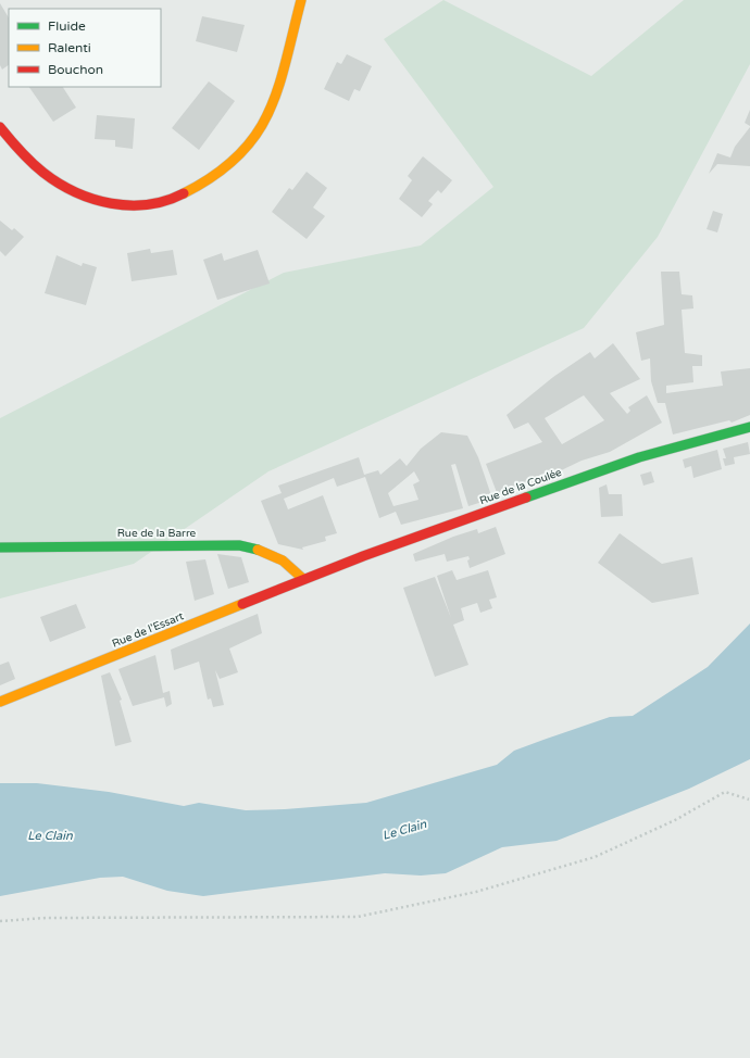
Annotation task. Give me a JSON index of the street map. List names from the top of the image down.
{
  "streets": {
    "main road": ["Rue de la Coulée", "Rue de la Barre", "Rue de l'Essart"]
  },
  "crossings": [
    ["Rue de la Coulée", "Rue de la Barre"],
    ["Rue de la Coulée", "Rue de l'Essart"],
    ["Rue de la Barre", "Rue de l'Essart"]
  ],
  "water": ["Le Clain"],
  "legend": ["Fluide", "Ralenti", "Bouchon"]
}
